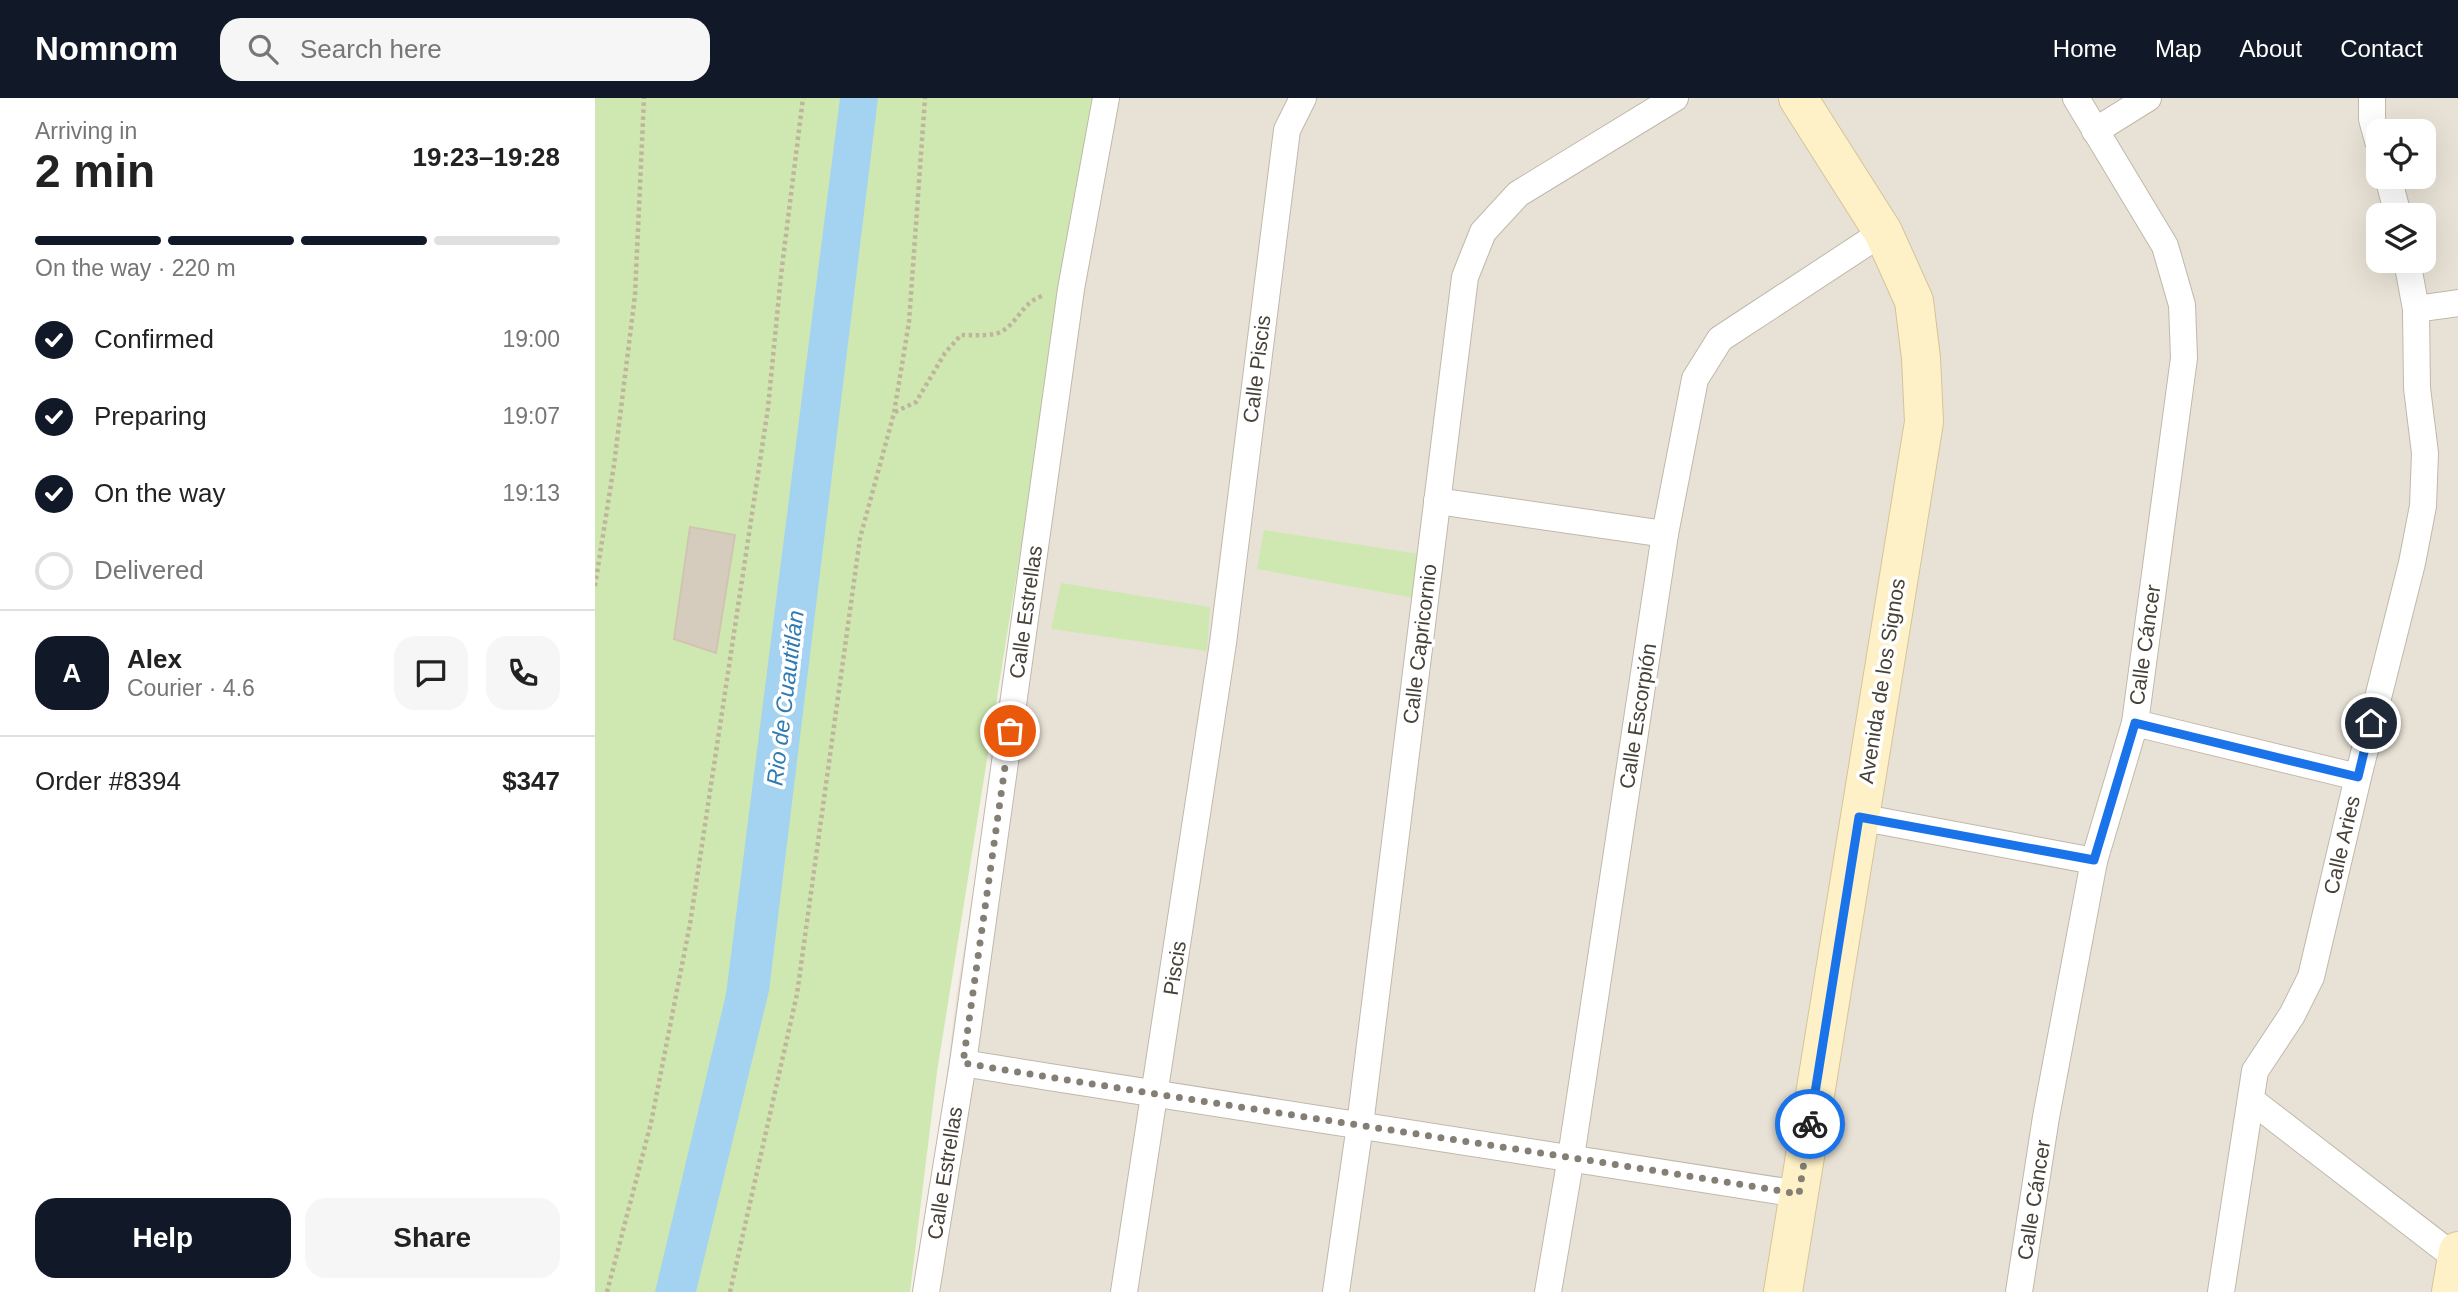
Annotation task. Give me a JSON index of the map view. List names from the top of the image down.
{
  "streets": {
    "street": [
      "Calle Piscis",
      "Calle Estrellas",
      "Calle Capricornio",
      "Calle Cáncer",
      "Avenida de los Signos",
      "Calle Escorpión",
      "Calle Aries",
      "Piscis"
    ]
  },
  "crossings": [
    ["Calle Piscis", "Piscis"],
    ["Avenida de los Signos", "Calle Escorpión"]
  ],
  "water": ["Rio de Cuautitlán"],
  "page": {
    "header": "Nomnom",
    "search": "Search here",
    "nav": [
      "Home",
      "Map",
      "About",
      "Contact"
    ],
    "heading": ["2 min", "Arriving in", "19:23–19:28"],
    "panel": [
      "Alex",
      "Courier · 4.6",
      "Order #8394",
      "$347"
    ],
    "bar": "On the way · 220 m",
    "list": [
      ["Confirmed", "19:00"],
      ["Preparing", "19:07"],
      ["On the way", "19:13"],
      "Delivered"
    ],
    "round": "A",
    "buttons": ["Help", "Share"]
  }
}
